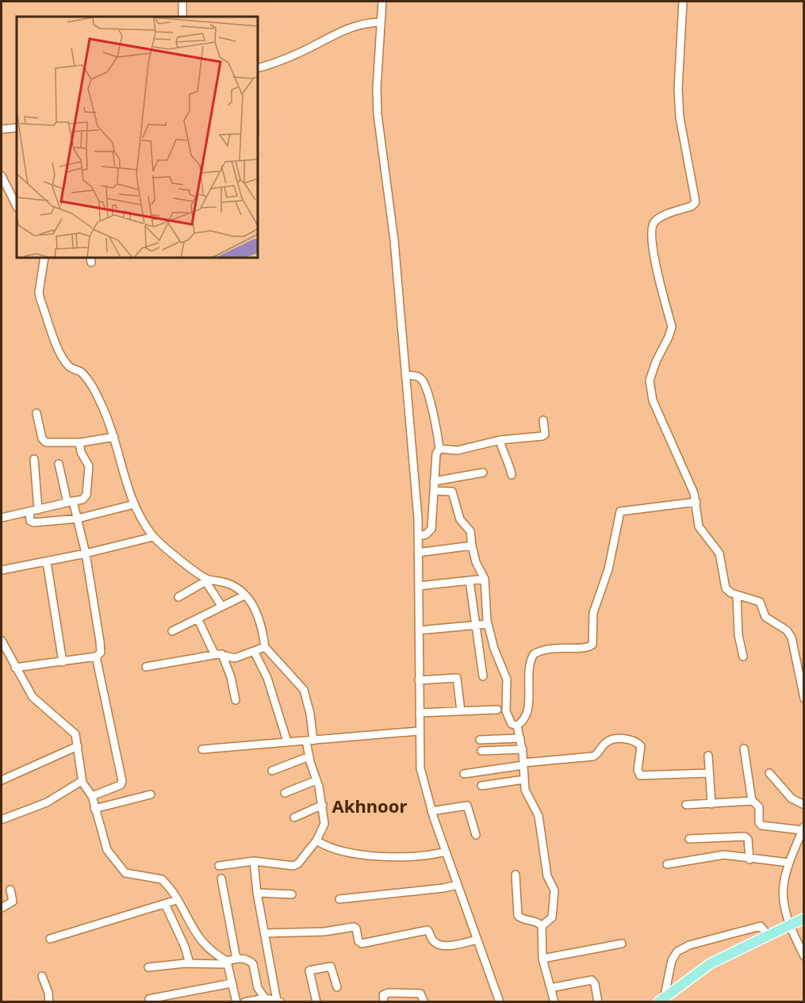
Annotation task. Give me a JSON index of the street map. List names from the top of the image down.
{
  "districts": ["Akhnoor"]
}
